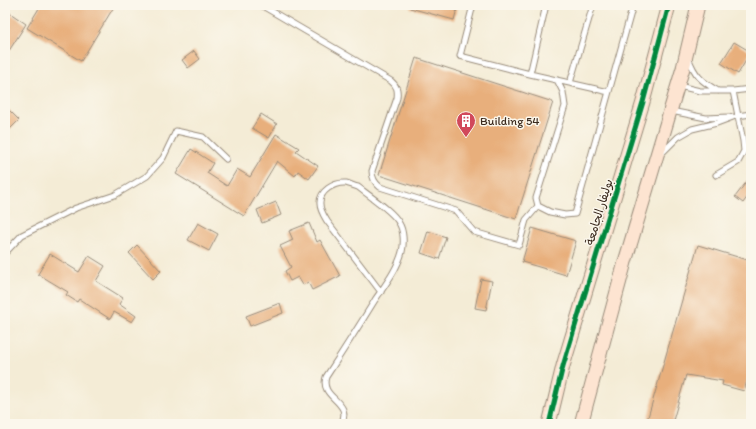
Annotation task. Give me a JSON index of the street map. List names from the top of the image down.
{
  "streets": {
    "street": ["بوليفار الجامعة"]
  },
  "places": {
    "building": ["Building 54"]
  }
}
